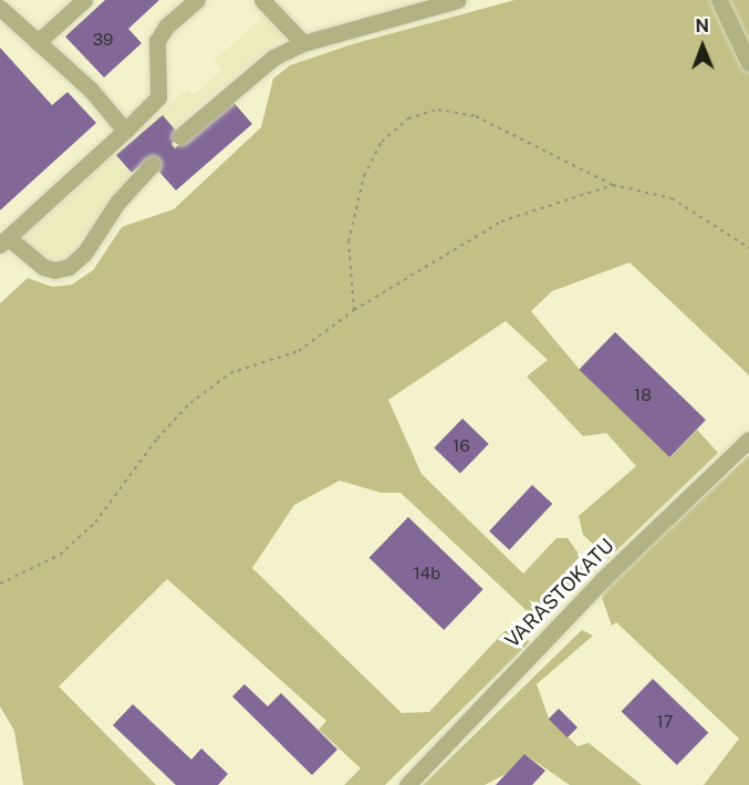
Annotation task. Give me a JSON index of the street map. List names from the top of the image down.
{
  "streets": {
    "street": ["VARASTOKATU"]
  },
  "house_numbers": [
    "39",
    "18",
    "16",
    "14b",
    "17"
  ],
  "north": "top"
}
